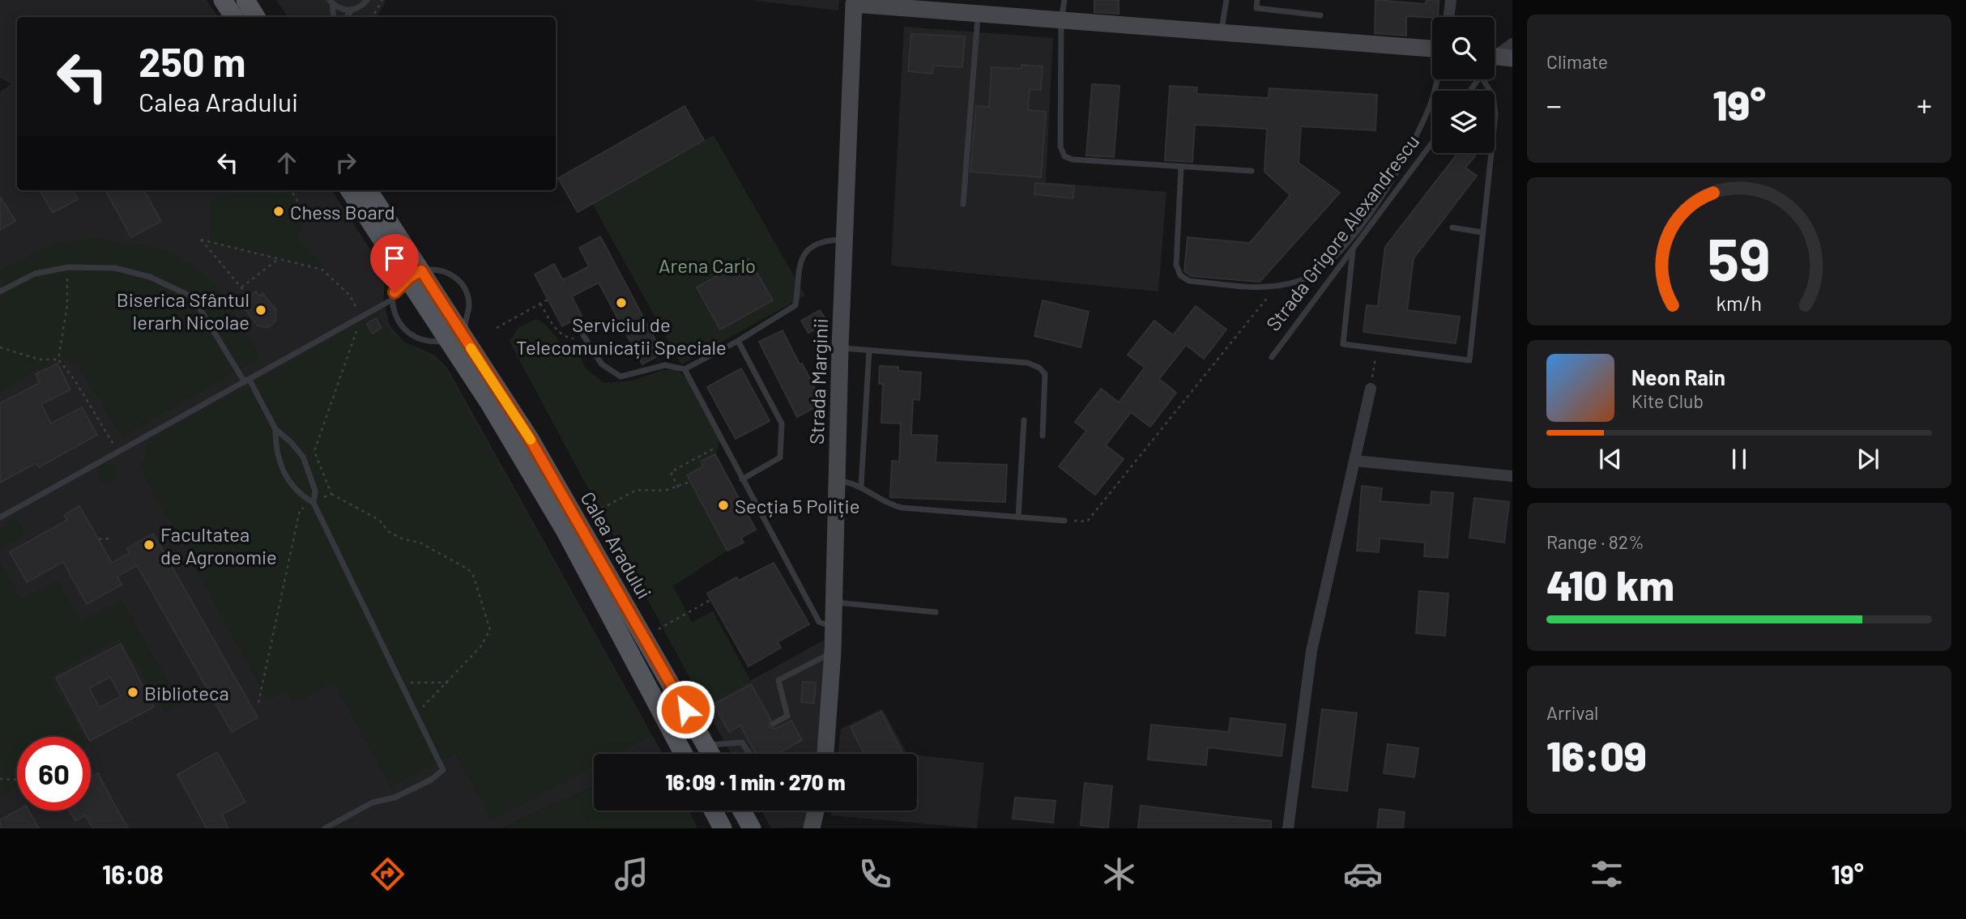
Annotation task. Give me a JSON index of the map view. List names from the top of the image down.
{
  "streets": {
    "main road": ["Calea Aradului"],
    "street": ["Strada Marginii"],
    "lane": ["Strada Grigore Alexandrescu"]
  },
  "parks": ["Arena Carlo"],
  "places": [
    "Chess Board",
    "Serviciul de Telecomunicații Speciale",
    "Biserica Sfântul Ierarh Nicolae",
    "Secția 5 Poliție",
    "Facultatea de Agronomie",
    "Biblioteca"
  ],
  "page": {
    "tile": [
      "Climate",
      ["Range · 82%", "410 km"],
      ["Arrival", "16:09"]
    ],
    "turn": ["250 m", "Calea Aradului"],
    "heat": ["−", "19°", "+"],
    "song": ["Neon Rain", "Kite Club"],
    "limit": "60",
    "trip": "16:09 · 1 min · 270 m",
    "tabs": ["16:08", "19°"],
    "gauge": ["59", "km/h"]
  }
}
